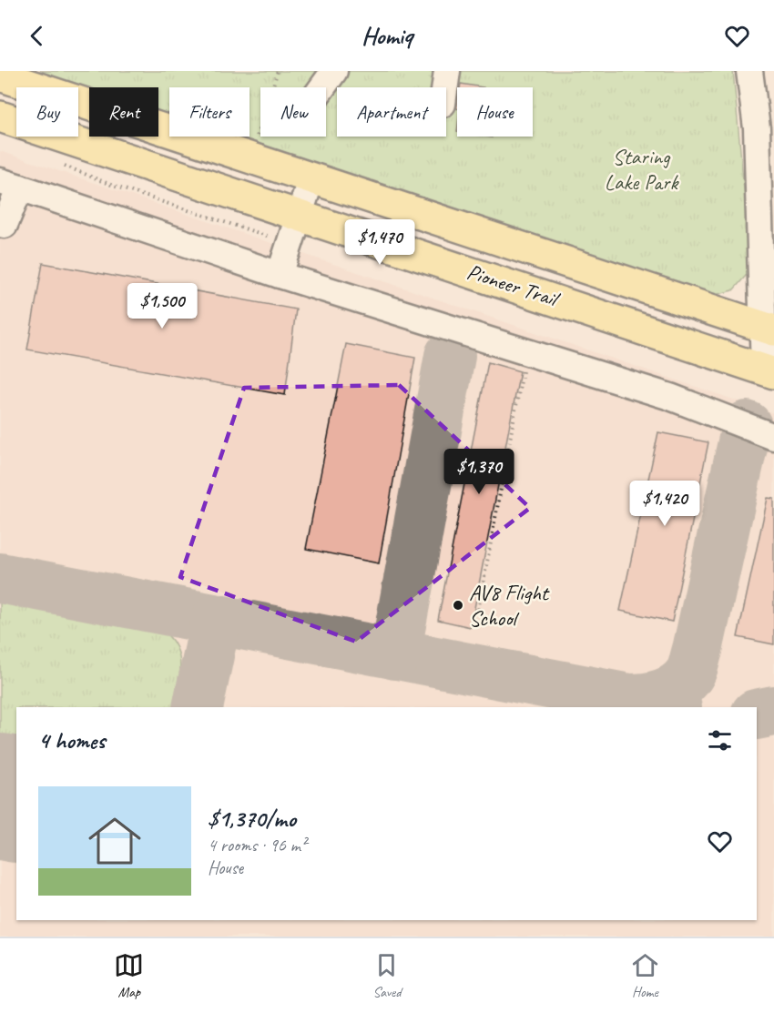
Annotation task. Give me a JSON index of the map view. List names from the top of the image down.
{
  "streets": {
    "main road": ["Pioneer Trail"]
  },
  "parks": ["Staring Lake Park"],
  "places": ["AV8 Flight School"],
  "page": {
    "header": "Homiq",
    "chip": [
      "Buy",
      "Rent",
      "Filters",
      "New",
      "Apartment",
      "House"
    ],
    "price": [
      "$1,470",
      "$1,500",
      "$1,370",
      "$1,420"
    ],
    "heading": "4 homes",
    "list": [
      {
        "name": "$1,370/mo",
        "note": "4 rooms · 96 m² · House"
      }
    ],
    "tabs": ["Map", "Saved", "Home"]
  }
}
